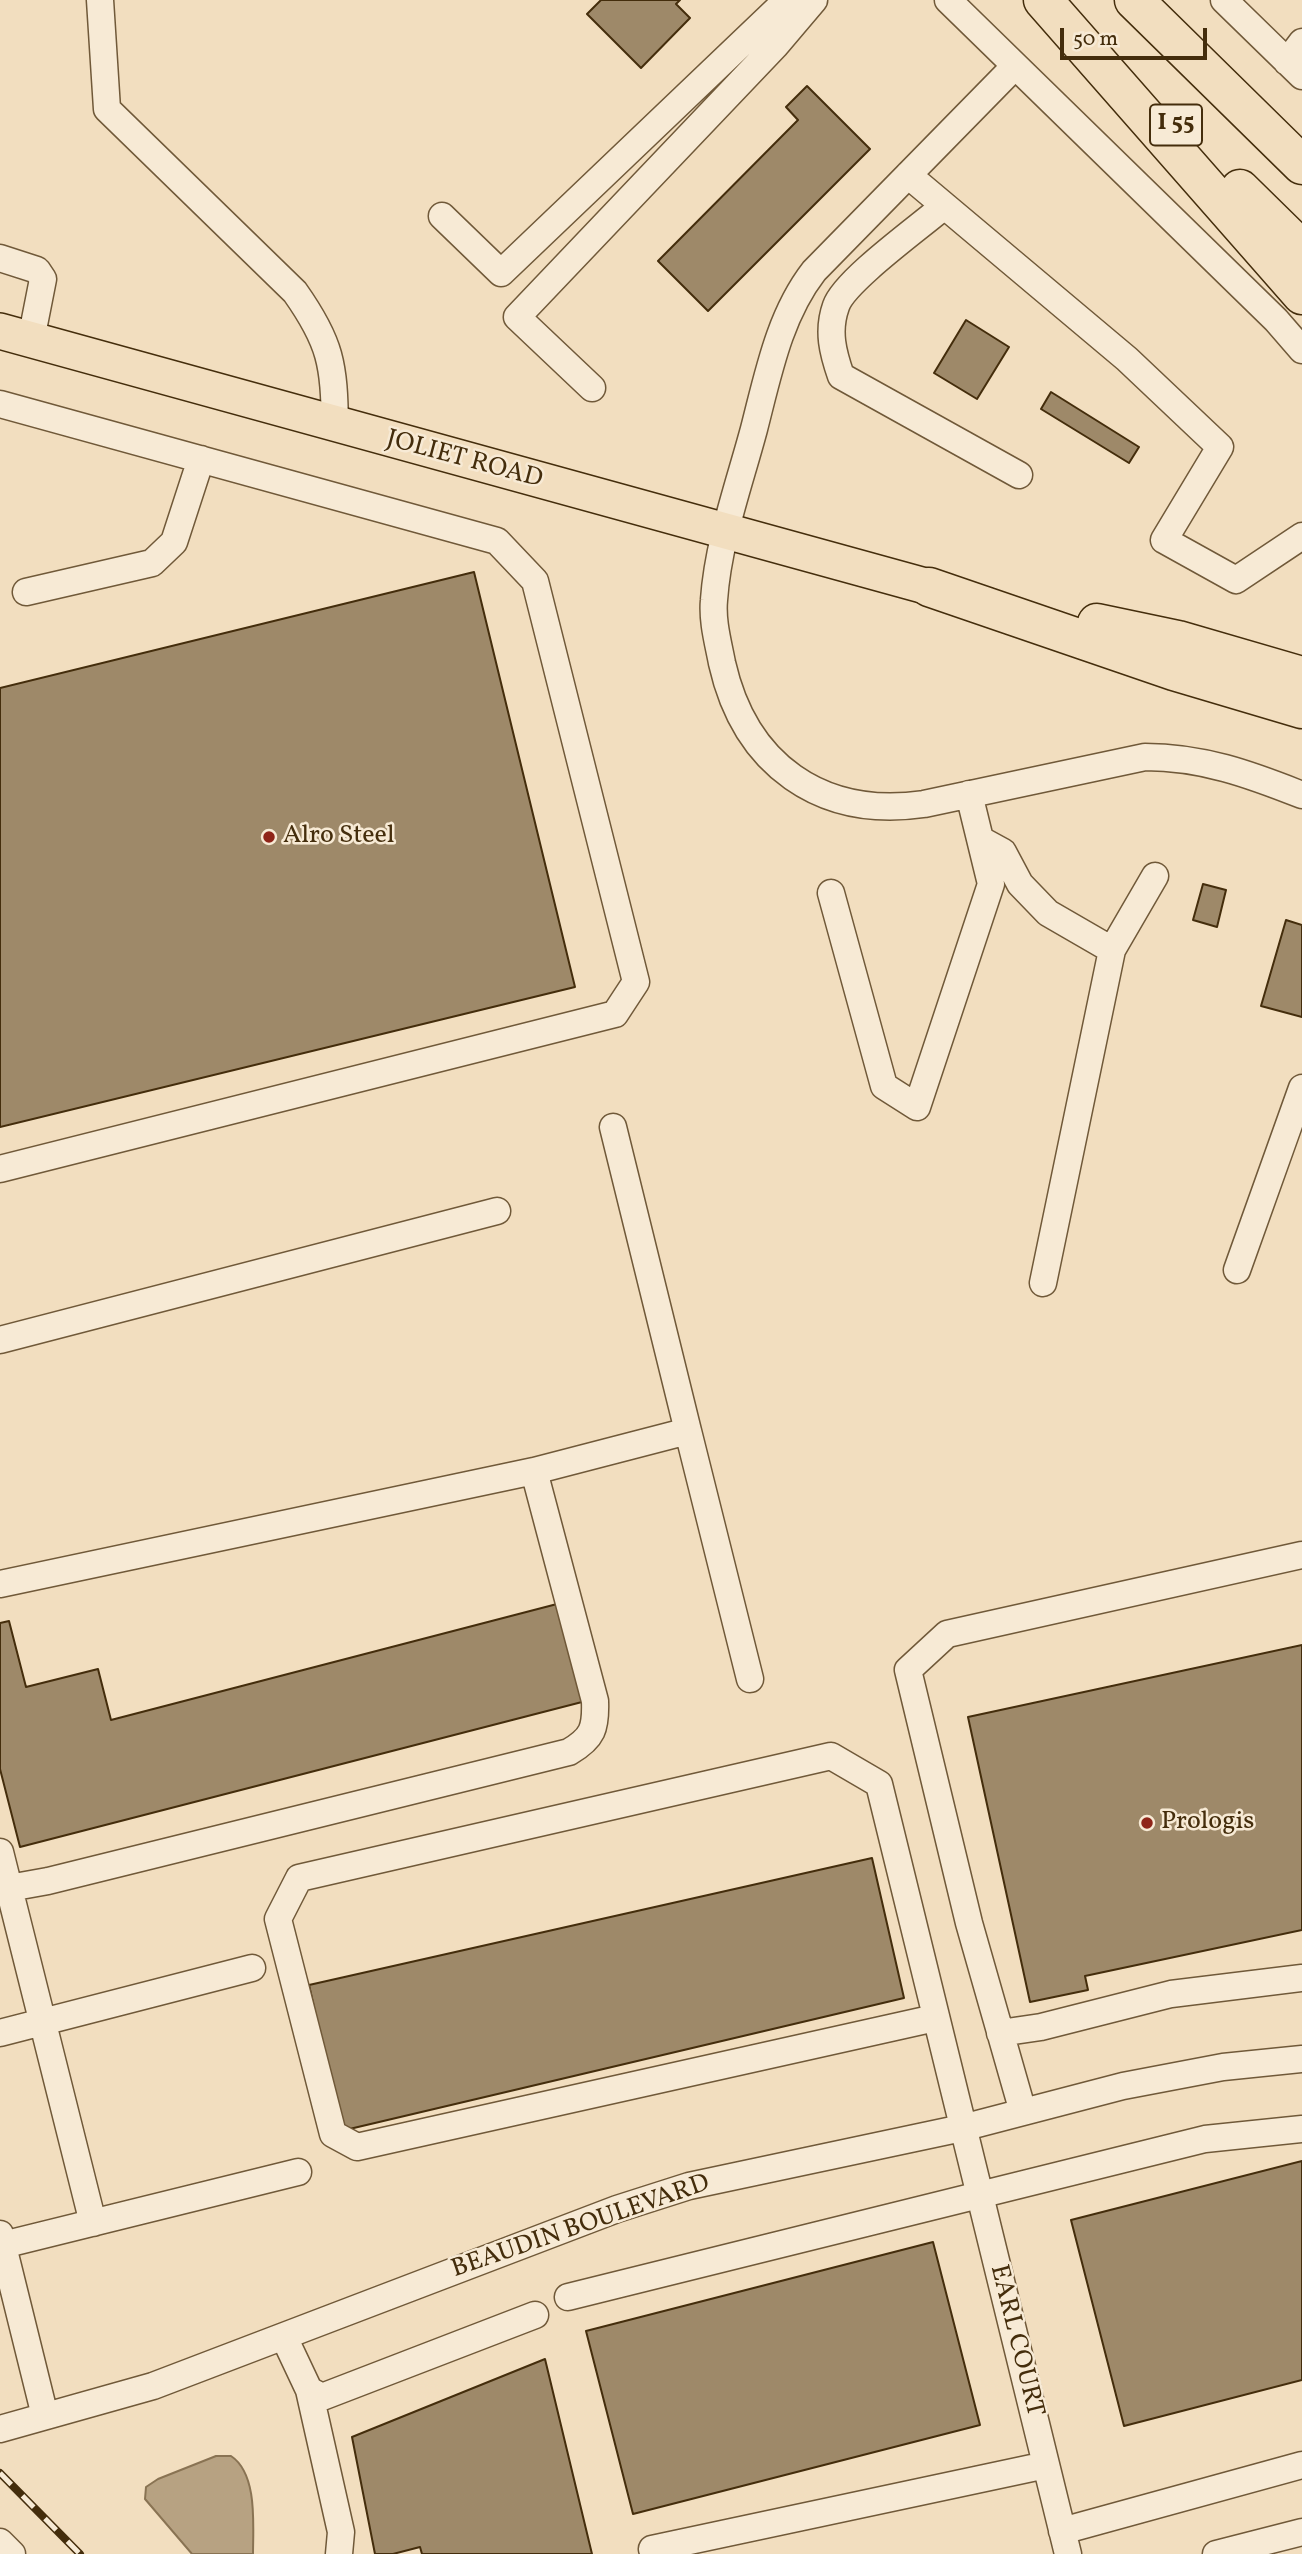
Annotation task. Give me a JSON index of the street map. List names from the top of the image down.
{
  "streets": {
    "highway": ["I 55"],
    "main road": ["JOLIET ROAD"],
    "street": ["BEAUDIN BOULEVARD", "EARL COURT"]
  },
  "crossings": [
    ["BEAUDIN BOULEVARD", "EARL COURT"]
  ],
  "places": ["Alro Steel", "Prologis"],
  "scale_bar": "50 m"
}
